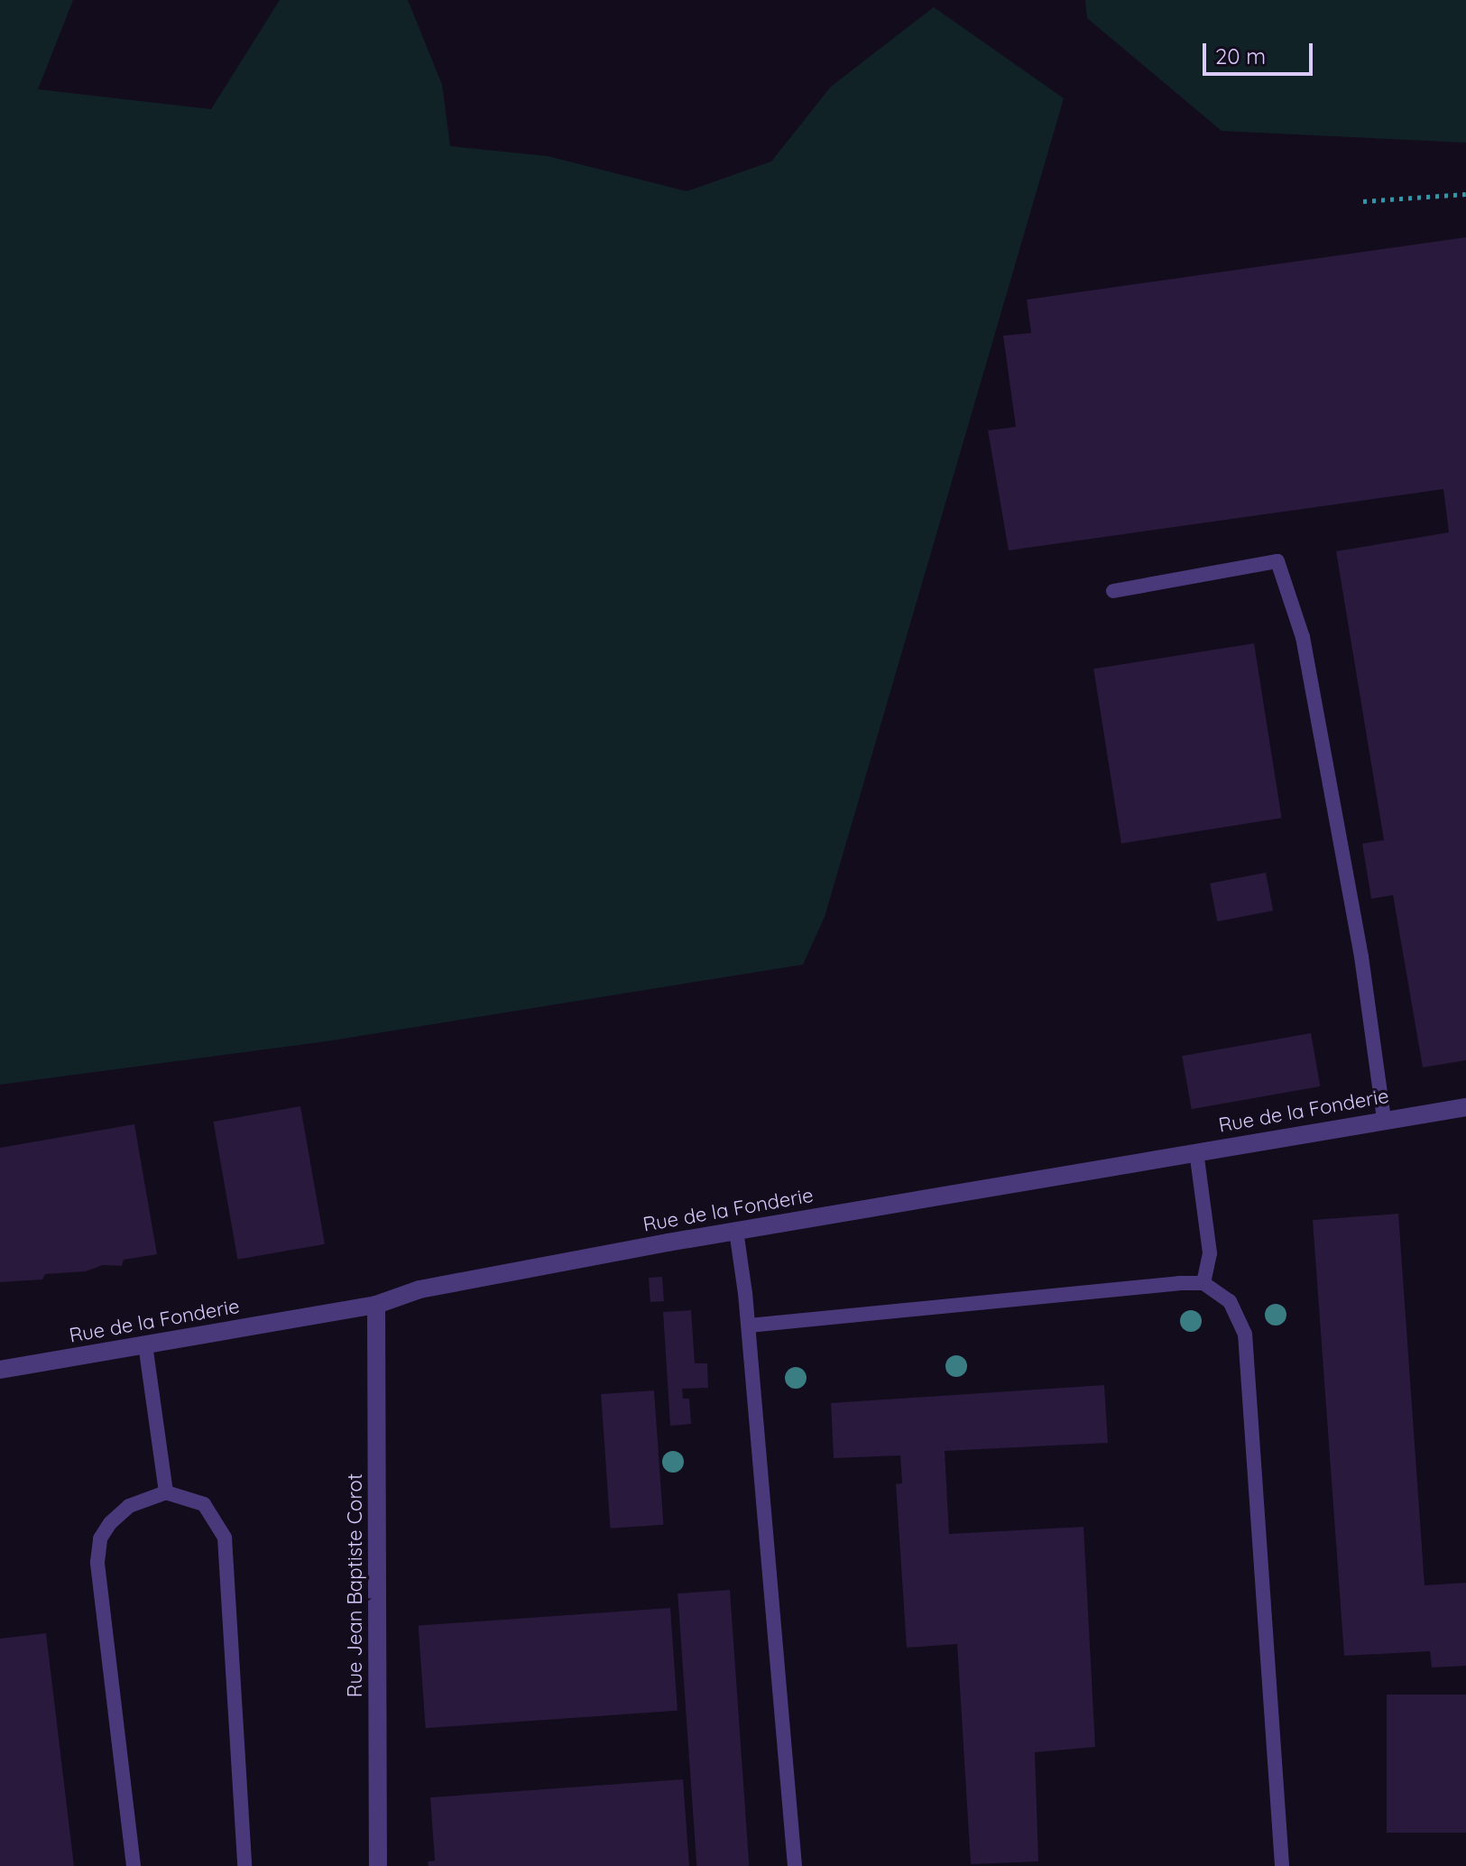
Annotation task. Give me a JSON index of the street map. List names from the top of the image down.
{
  "streets": {
    "street": ["Rue de la Fonderie", "Rue Jean Baptiste Corot"]
  },
  "crossings": [
    ["Rue de la Fonderie", "Rue Jean Baptiste Corot"]
  ],
  "scale_bar": "20 m"
}
